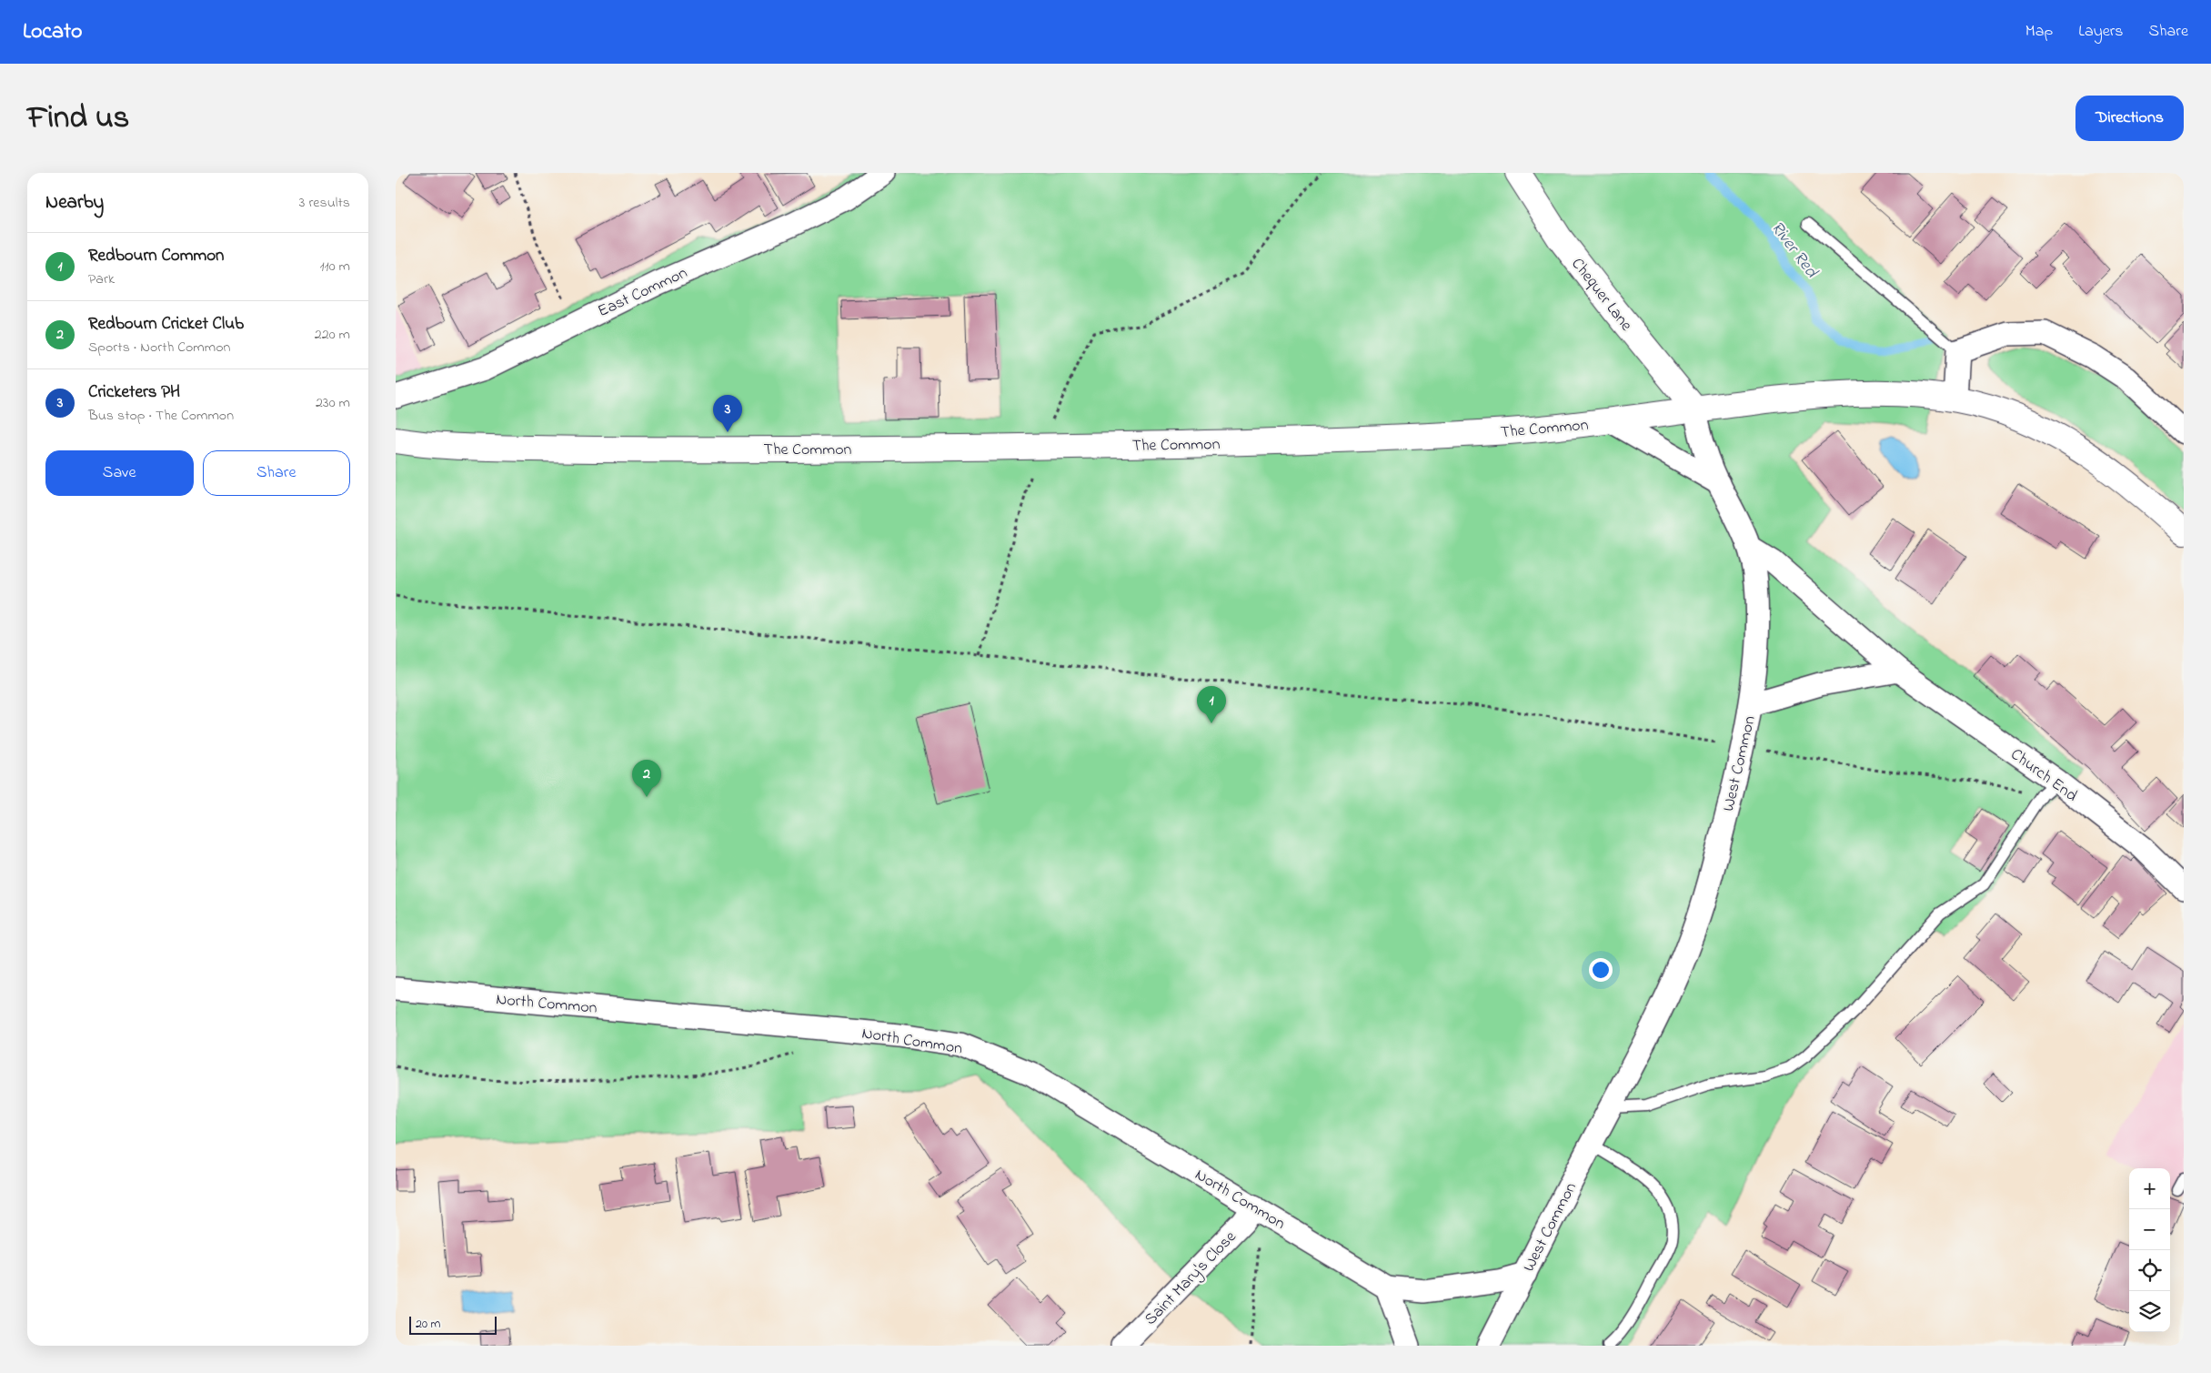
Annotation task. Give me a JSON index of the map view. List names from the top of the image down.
{
  "streets": {
    "street": [
      "East Common",
      "Chequer Lane",
      "The Common",
      "West Common",
      "Church End",
      "North Common",
      "Saint Mary's Close"
    ]
  },
  "crossings": [
    ["Chequer Lane", "The Common"],
    ["Chequer Lane", "West Common"],
    ["The Common", "West Common"],
    ["West Common", "Church End"],
    ["North Common", "Saint Mary's Close"]
  ],
  "water": ["River Red"],
  "scale_bar": "20 m",
  "page": {
    "header": "Locato",
    "nav": ["Map", "Layers", "Share"],
    "title": "Find us",
    "buttons": [
      "Directions",
      ["Save", "Share"]
    ],
    "heading": ["Nearby", "3 results"],
    "list": [
      {
        "mark": "1",
        "name": "Redbourn Common",
        "note": "Park",
        "value": "110 m"
      },
      {
        "mark": "2",
        "name": "Redbourn Cricket Club",
        "note": "Sports · North Common",
        "value": "220 m"
      },
      {
        "mark": "3",
        "name": "Cricketers PH",
        "note": "Bus stop · The Common",
        "value": "230 m"
      }
    ],
    "pins": ["3", "1", "2"],
    "map_buttons": ["+", "−"],
    "scale": "20 m"
  }
}
